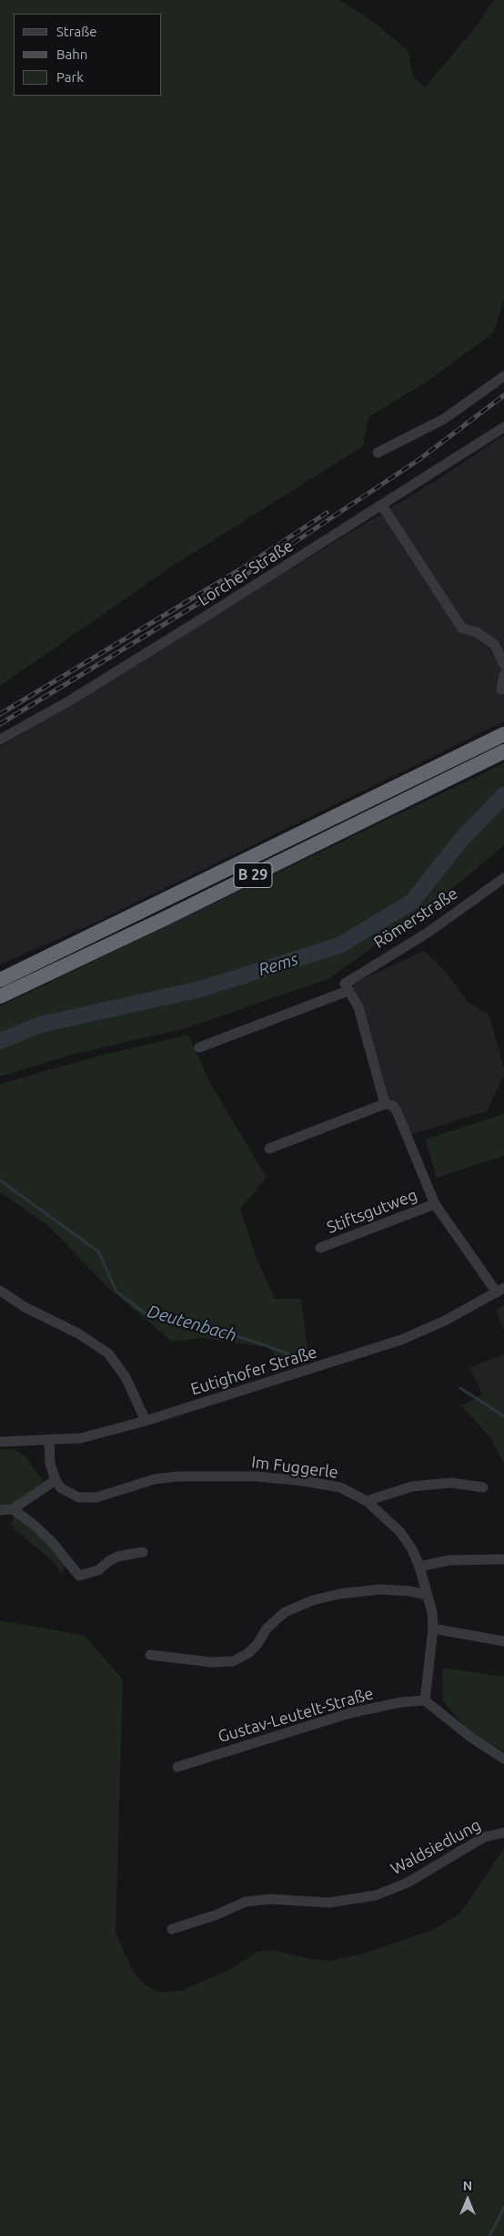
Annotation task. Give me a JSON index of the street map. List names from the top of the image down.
{
  "streets": {
    "highway": ["B 29"],
    "street": [
      "Lorcher Straße",
      "Römerstraße",
      "Stiftsgutweg",
      "Eutighofer Straße",
      "Im Fuggerle",
      "Gustav-Leutelt-Straße",
      "Waldsiedlung"
    ]
  },
  "crossings": [
    ["Stiftsgutweg", "Eutighofer Straße"],
    ["Im Fuggerle", "Gustav-Leutelt-Straße"]
  ],
  "water": ["Rems", "Deutenbach"],
  "legend": ["Straße", "Bahn", "Park"],
  "north": "top"
}
